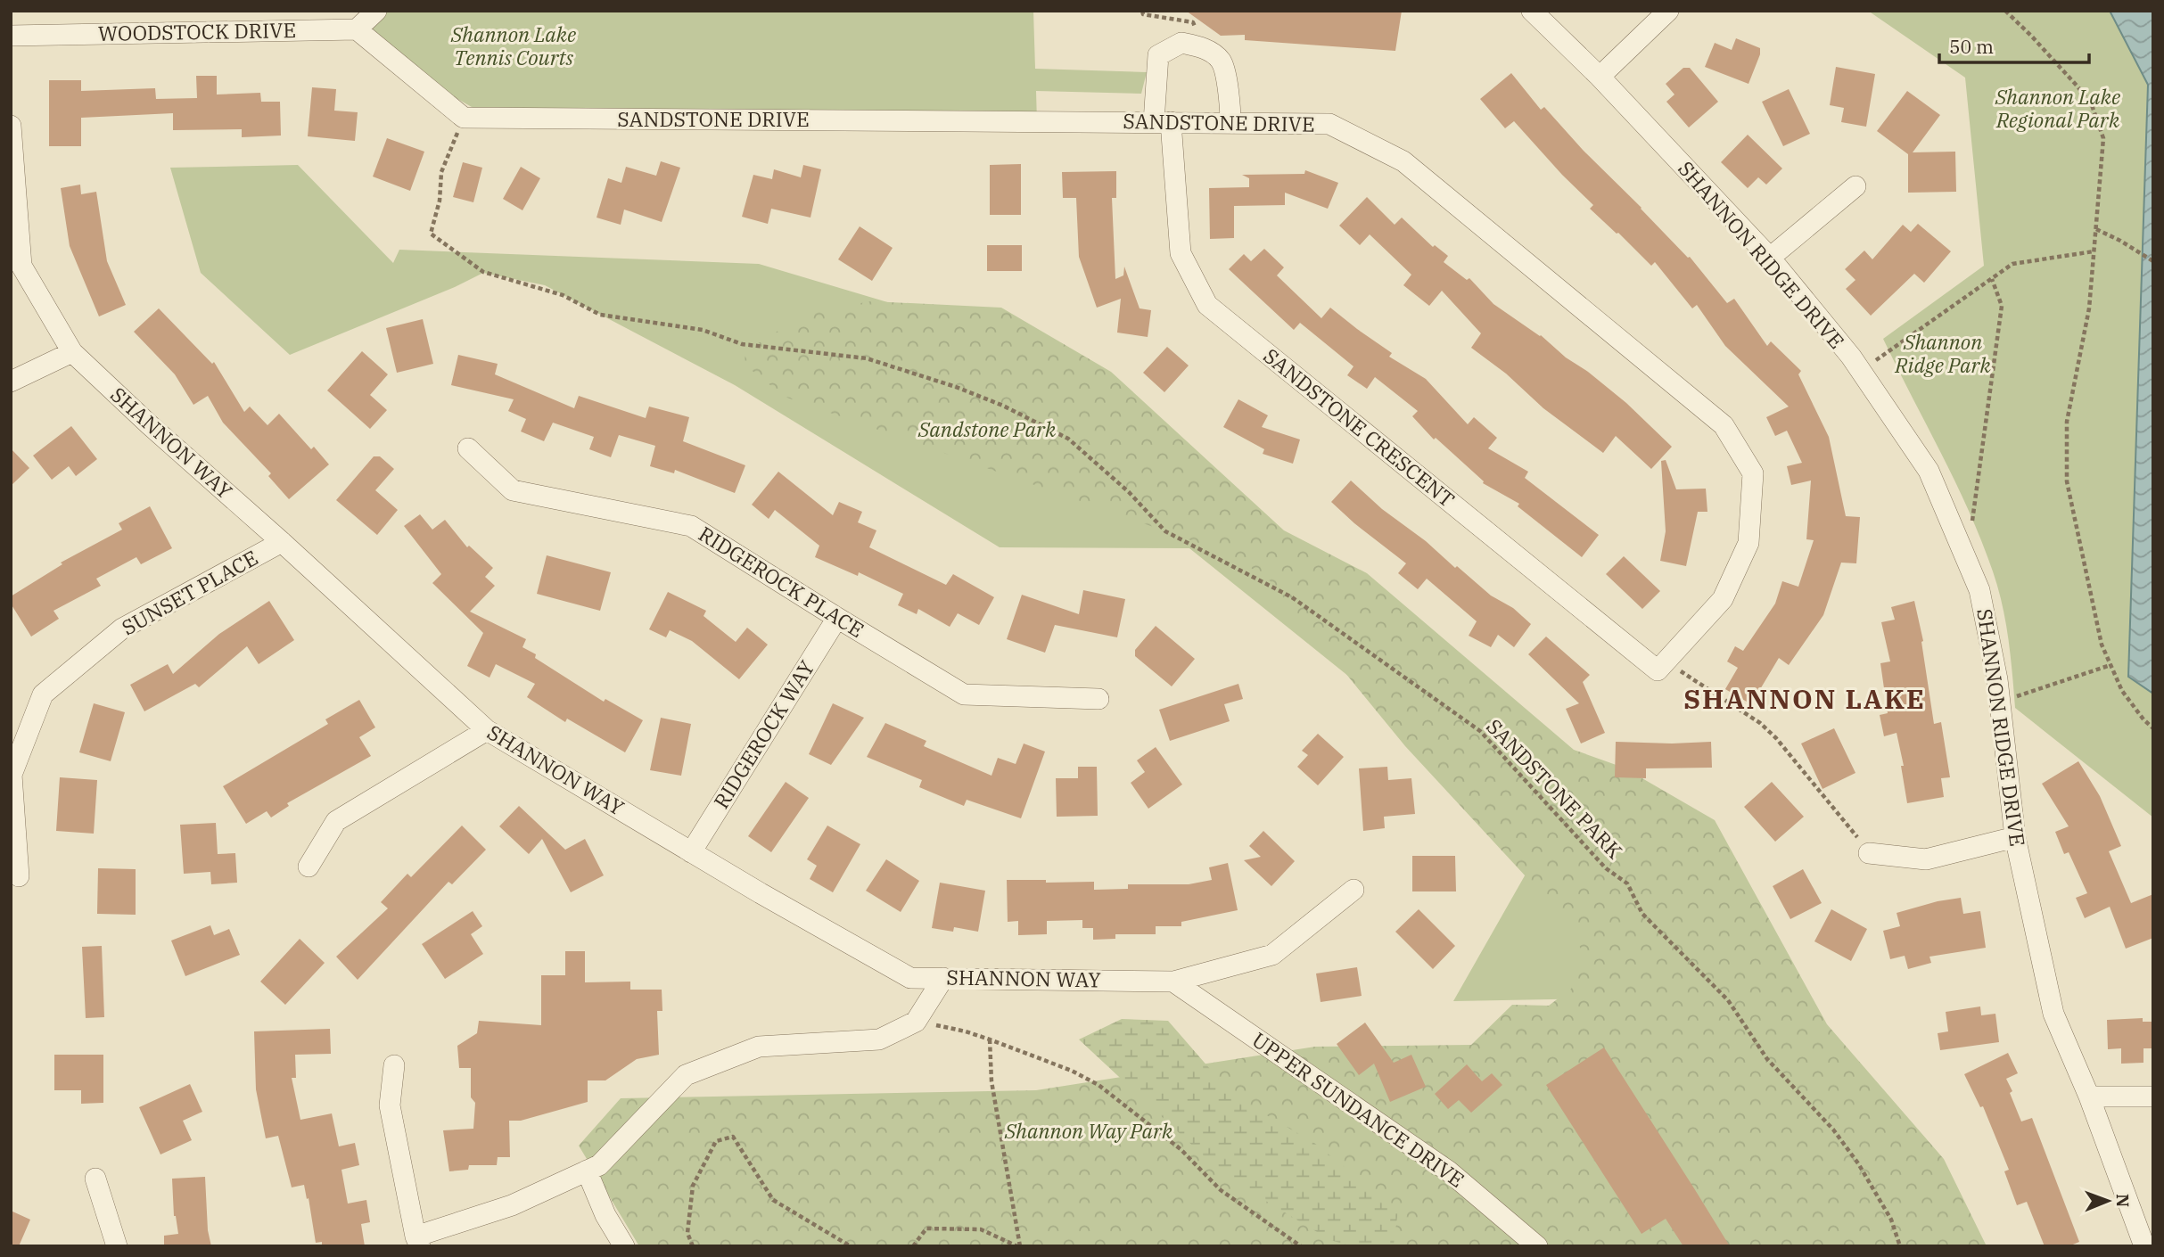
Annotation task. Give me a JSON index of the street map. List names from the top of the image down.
{
  "streets": {
    "street": [
      "WOODSTOCK DRIVE",
      "SANDSTONE DRIVE",
      "SHANNON RIDGE DRIVE",
      "SANDSTONE CRESCENT",
      "SHANNON WAY",
      "RIDGEROCK PLACE",
      "SUNSET PLACE",
      "RIDGEROCK WAY",
      "UPPER SUNDANCE DRIVE"
    ],
    "path": ["SANDSTONE PARK"]
  },
  "crossings": [
    ["SANDSTONE DRIVE", "SANDSTONE CRESCENT"],
    ["SANDSTONE DRIVE", "SANDSTONE PARK"],
    ["SHANNON WAY", "SUNSET PLACE"],
    ["SHANNON WAY", "RIDGEROCK WAY"],
    ["SHANNON WAY", "UPPER SUNDANCE DRIVE"],
    ["RIDGEROCK PLACE", "RIDGEROCK WAY"]
  ],
  "districts": ["SHANNON LAKE"],
  "parks": [
    "Shannon Lake Tennis Courts",
    "Shannon Lake Regional Park",
    "Shannon Ridge Park",
    "Sandstone Park",
    "Shannon Way Park"
  ],
  "scale_bar": "50 m",
  "north": "right"
}
